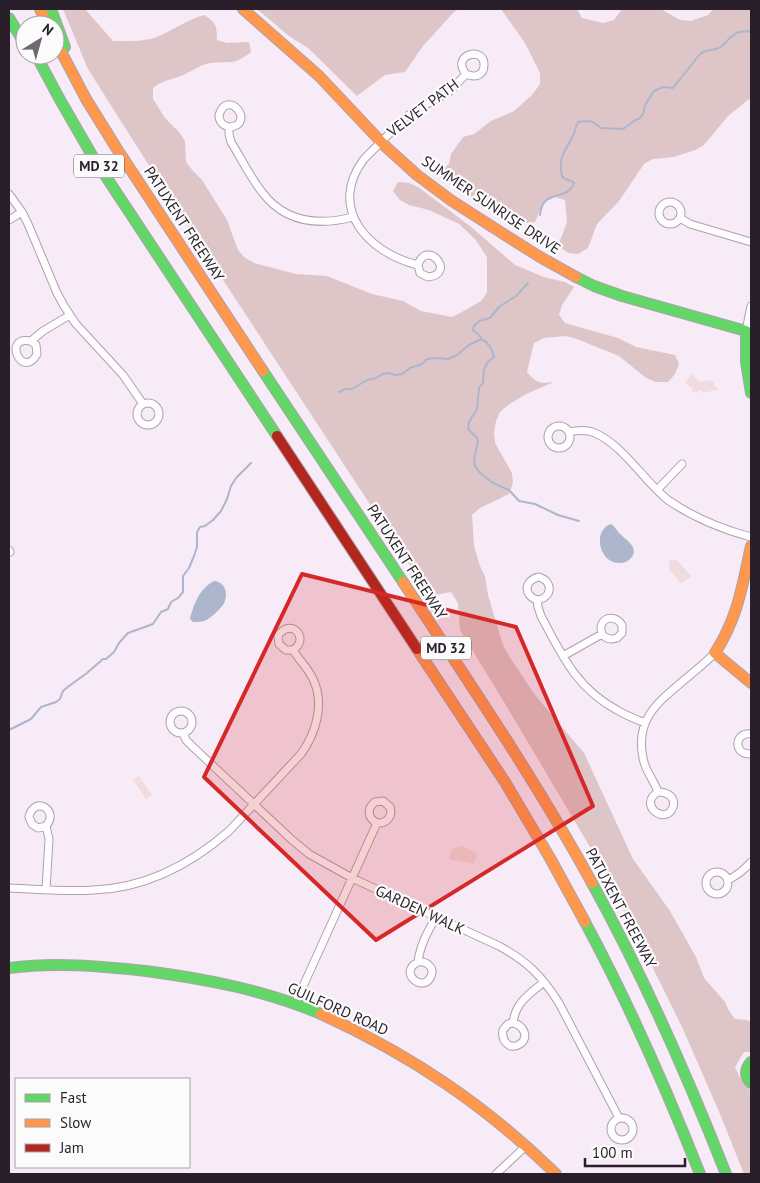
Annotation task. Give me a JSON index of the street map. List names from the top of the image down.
{
  "streets": {
    "main road": [
      "MD 32",
      "SUMMER SUNRISE DRIVE",
      "PATUXENT FREEWAY",
      "GUILFORD ROAD"
    ],
    "street": ["VELVET PATH", "GARDEN WALK"]
  },
  "crossings": [
    ["VELVET PATH", "SUMMER SUNRISE DRIVE"]
  ],
  "legend": ["Fast", "Slow", "Jam"],
  "scale_bar": "100 m",
  "north": "top right"
}
